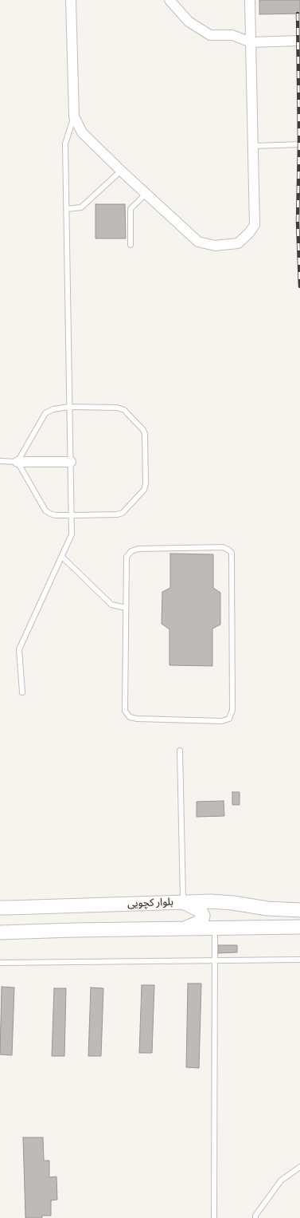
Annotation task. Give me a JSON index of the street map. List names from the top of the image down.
{
  "streets": {
    "main road": ["بلوار کچویی"]
  }
}
